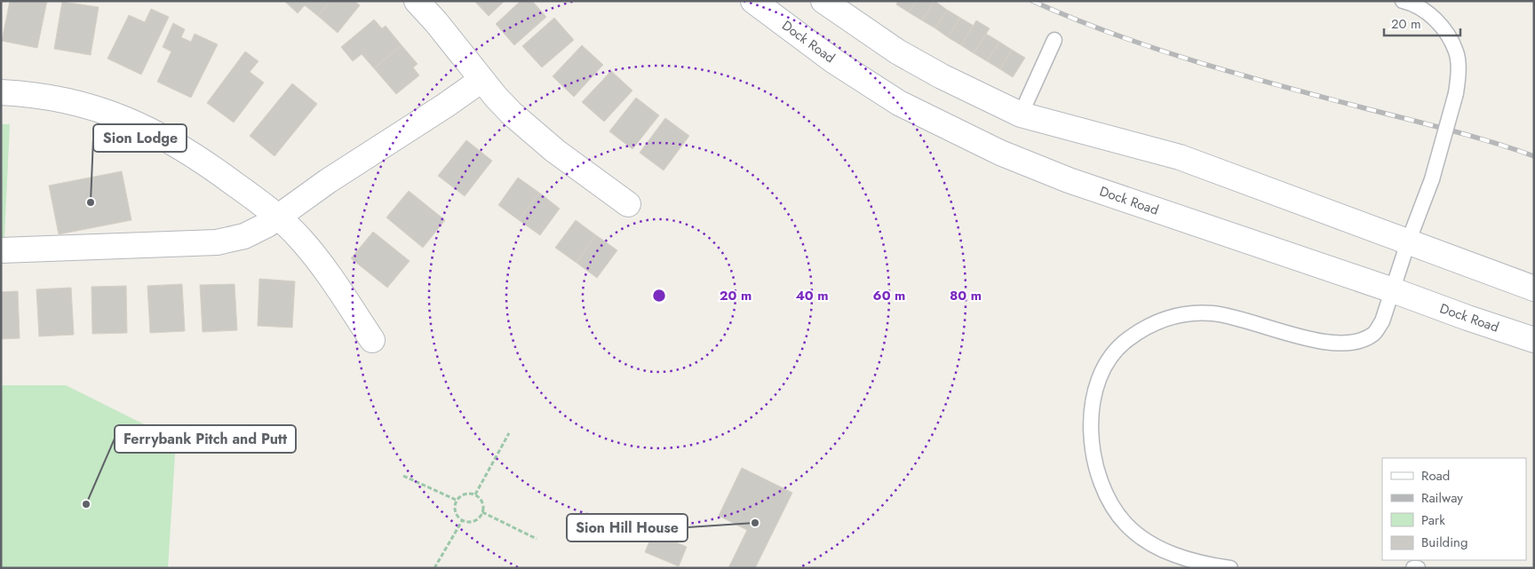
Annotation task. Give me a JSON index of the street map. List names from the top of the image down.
{
  "streets": {
    "main road": ["Dock Road"]
  },
  "places": ["Sion Lodge", "Ferrybank Pitch and Putt", "Sion Hill House"],
  "legend": [
    "Road",
    "Railway",
    "Park",
    "Building"
  ],
  "scale_bar": "20 m",
  "rings": [
    "20 m",
    "40 m",
    "60 m",
    "80 m"
  ]
}
